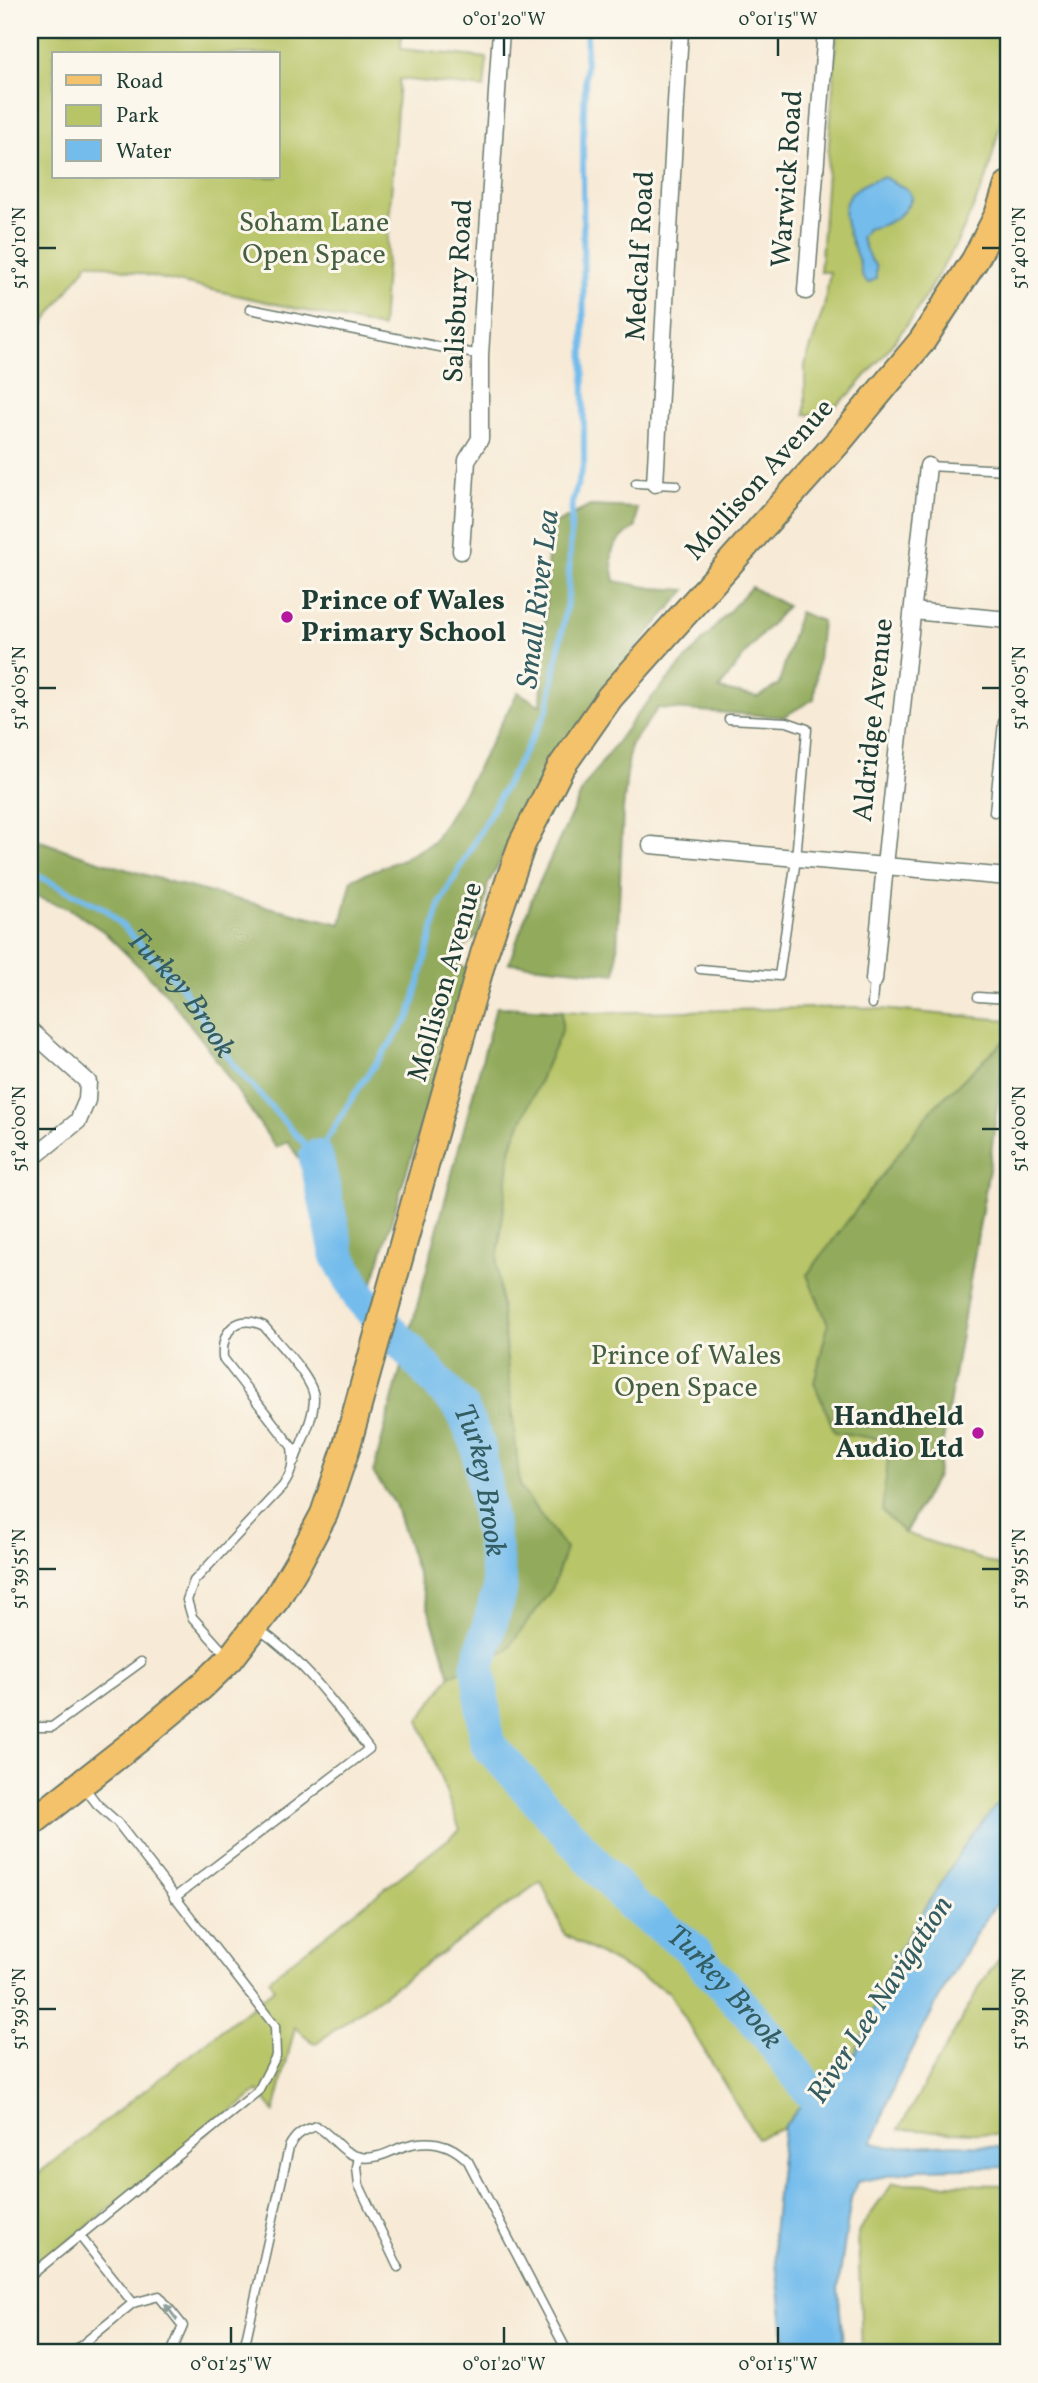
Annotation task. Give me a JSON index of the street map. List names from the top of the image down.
{
  "streets": {
    "main road": ["Mollison Avenue"],
    "street": [
      "Warwick Road",
      "Medcalf Road",
      "Salisbury Road",
      "Aldridge Avenue"
    ]
  },
  "water": ["Small River Lea", "Turkey Brook", "River Lee Navigation"],
  "parks": ["Soham Lane Open Space", "Prince of Wales Open Space"],
  "places": ["Prince of Wales Primary School", "Handheld Audio Ltd"],
  "legend": ["Road", "Park", "Water"],
  "coordinates": [
    "0°01'20\"W",
    "0°01'15\"W",
    "51°40'10\"N",
    "51°40'05\"N",
    "51°40'00\"N",
    "51°39'55\"N",
    "51°39'50\"N",
    "0°01'25\"W"
  ]
}
